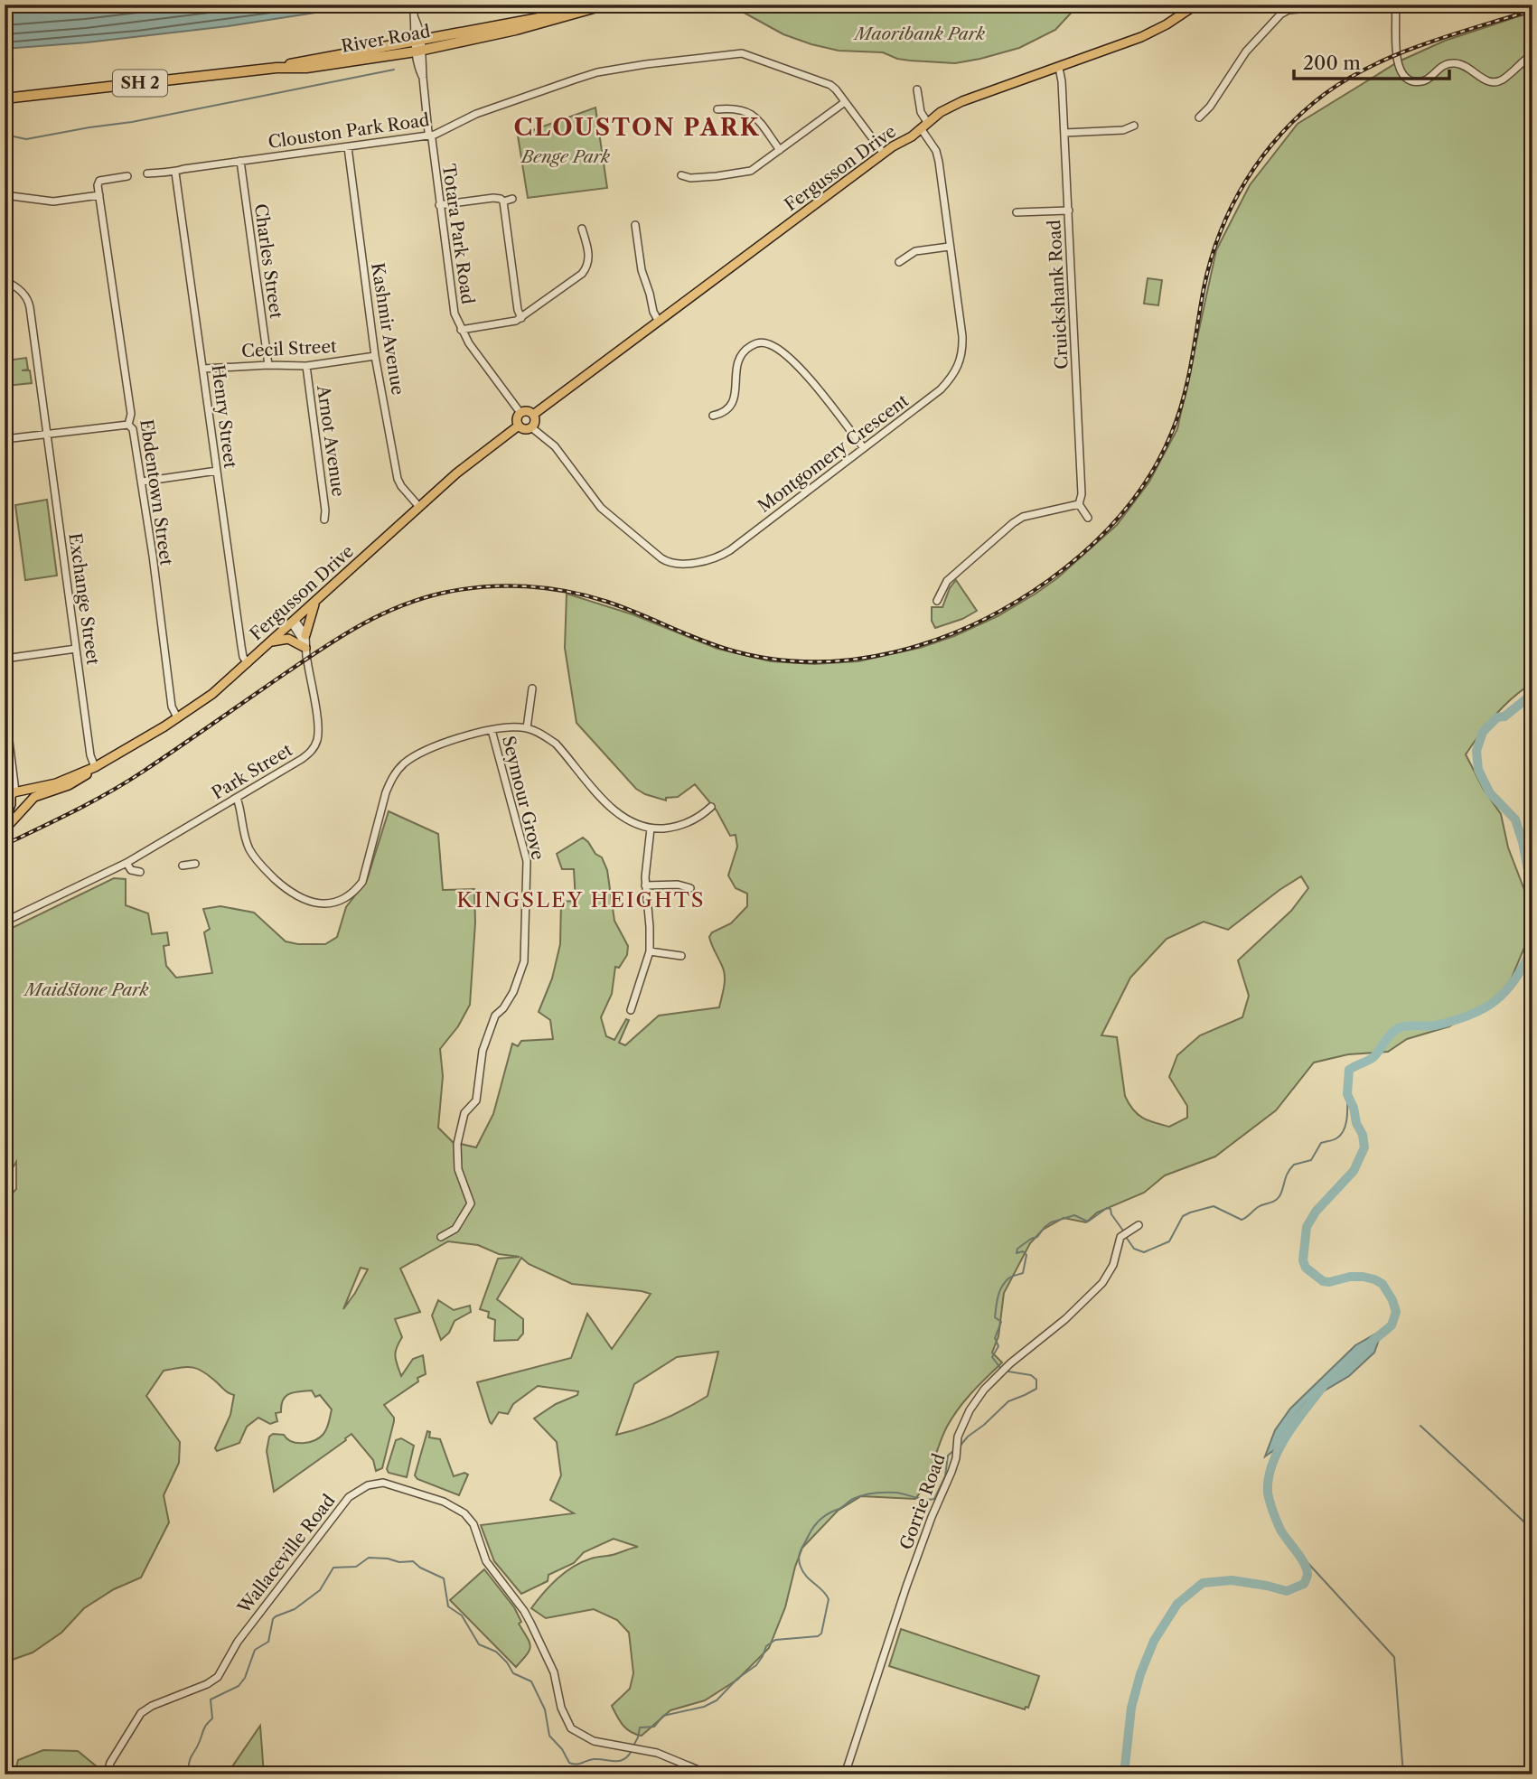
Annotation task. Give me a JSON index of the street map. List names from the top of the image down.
{
  "streets": {
    "highway": ["River Road", "SH 2"],
    "main road": ["Fergusson Drive"],
    "street": [
      "Clouston Park Road",
      "Totara Park Road",
      "Charles Street",
      "Cruickshank Road",
      "Kashmir Avenue",
      "Cecil Street",
      "Henry Street",
      "Arnot Avenue",
      "Montgomery Crescent",
      "Ebdentown Street",
      "Exchange Street",
      "Park Street",
      "Seymour Grove",
      "Gorrie Road",
      "Wallaceville Road"
    ]
  },
  "crossings": [
    ["River Road", "Totara Park Road"],
    ["Clouston Park Road", "Fergusson Drive"],
    ["Clouston Park Road", "Totara Park Road"],
    ["Clouston Park Road", "Charles Street"],
    ["Clouston Park Road", "Kashmir Avenue"],
    ["Clouston Park Road", "Henry Street"],
    ["Fergusson Drive", "Totara Park Road"],
    ["Fergusson Drive", "Cruickshank Road"],
    ["Fergusson Drive", "Kashmir Avenue"],
    ["Fergusson Drive", "Henry Street"],
    ["Fergusson Drive", "Montgomery Crescent"],
    ["Fergusson Drive", "Ebdentown Street"],
    ["Fergusson Drive", "Exchange Street"],
    ["Fergusson Drive", "Park Street"],
    ["Totara Park Road", "Montgomery Crescent"],
    ["Charles Street", "Cecil Street"],
    ["Kashmir Avenue", "Cecil Street"],
    ["Cecil Street", "Henry Street"],
    ["Cecil Street", "Arnot Avenue"]
  ],
  "districts": ["CLOUSTON PARK", "KINGSLEY HEIGHTS"],
  "parks": ["Maoribank Park", "Benge Park", "Maidstone Park"],
  "scale_bar": "200 m"
}
